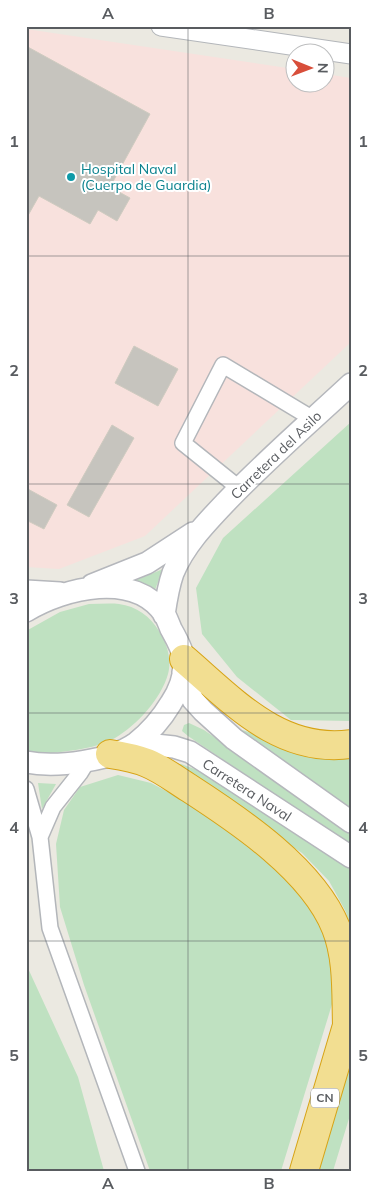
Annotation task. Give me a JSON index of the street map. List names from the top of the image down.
{
  "streets": {
    "highway": ["CN"],
    "main road": ["Carretera del Asilo", "Carretera Naval"]
  },
  "places": ["Hospital Naval (Cuerpo de Guardia)"],
  "north": "right",
  "grid": {
    "columns": ["A", "B"],
    "rows": [
      "1",
      "2",
      "3",
      "4",
      "5"
    ]
  }
}
